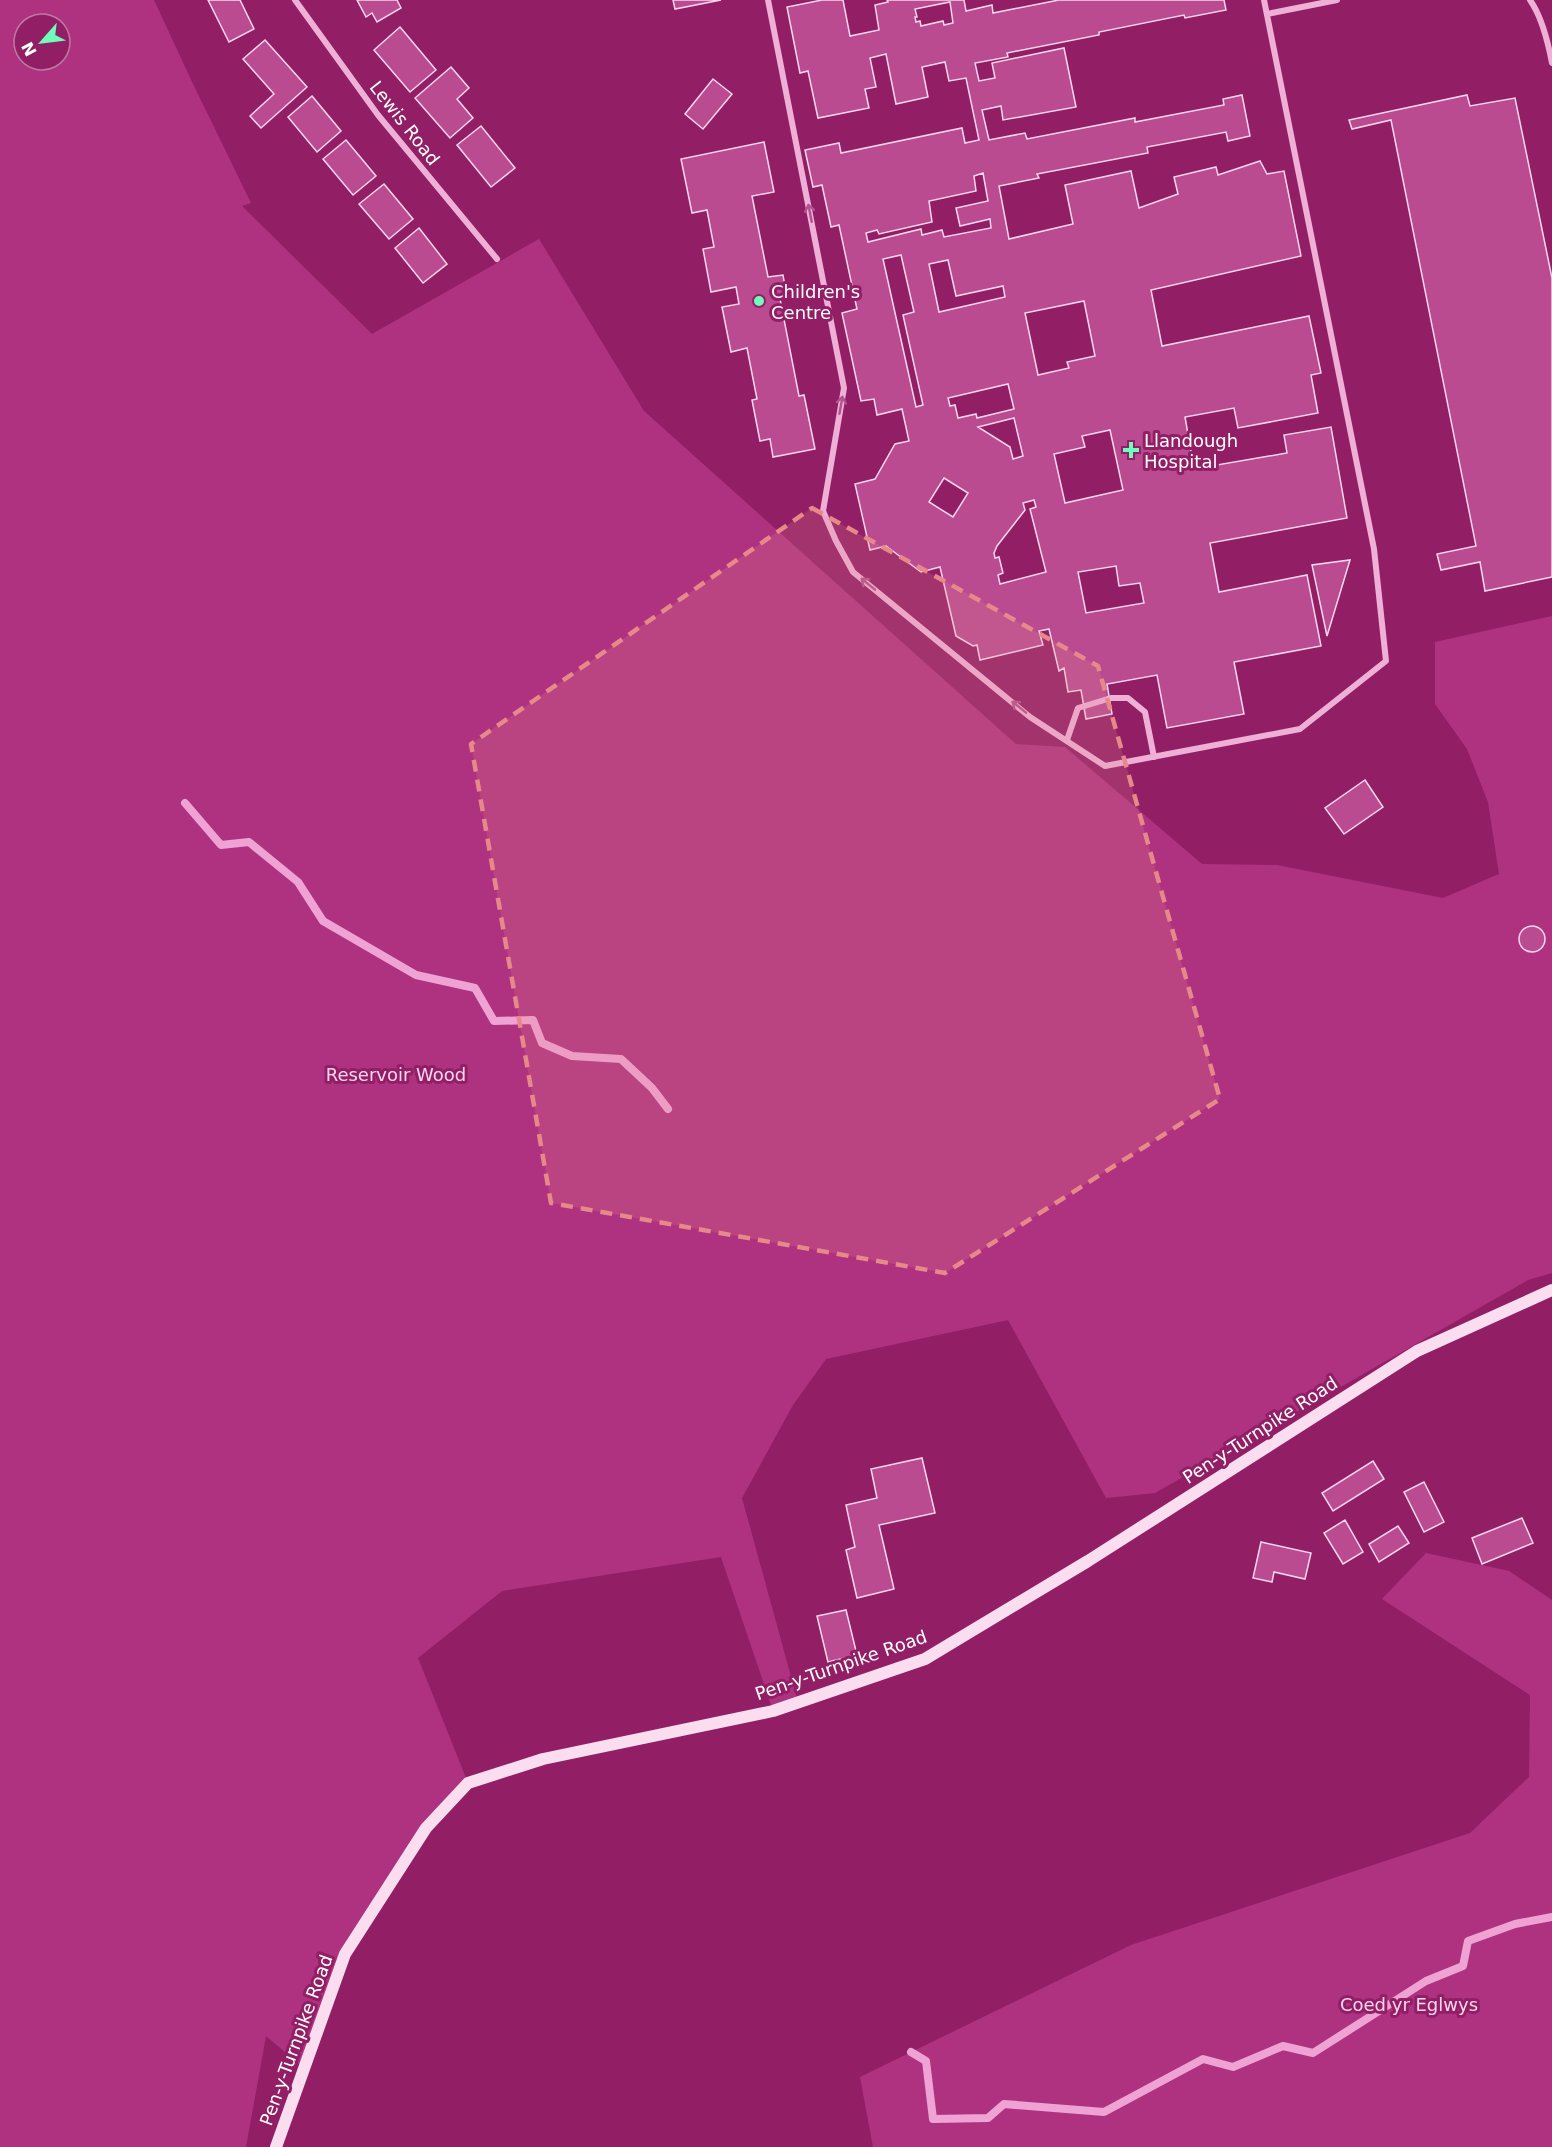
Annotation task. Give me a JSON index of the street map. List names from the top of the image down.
{
  "streets": {
    "street": ["Lewis Road", "Pen-y-Turnpike Road"]
  },
  "parks": ["Reservoir Wood", "Coed yr Eglwys"],
  "places": {
    "other": ["Children's Centre"],
    "health": ["Llandough Hospital"]
  },
  "north": "bottom left"
}
